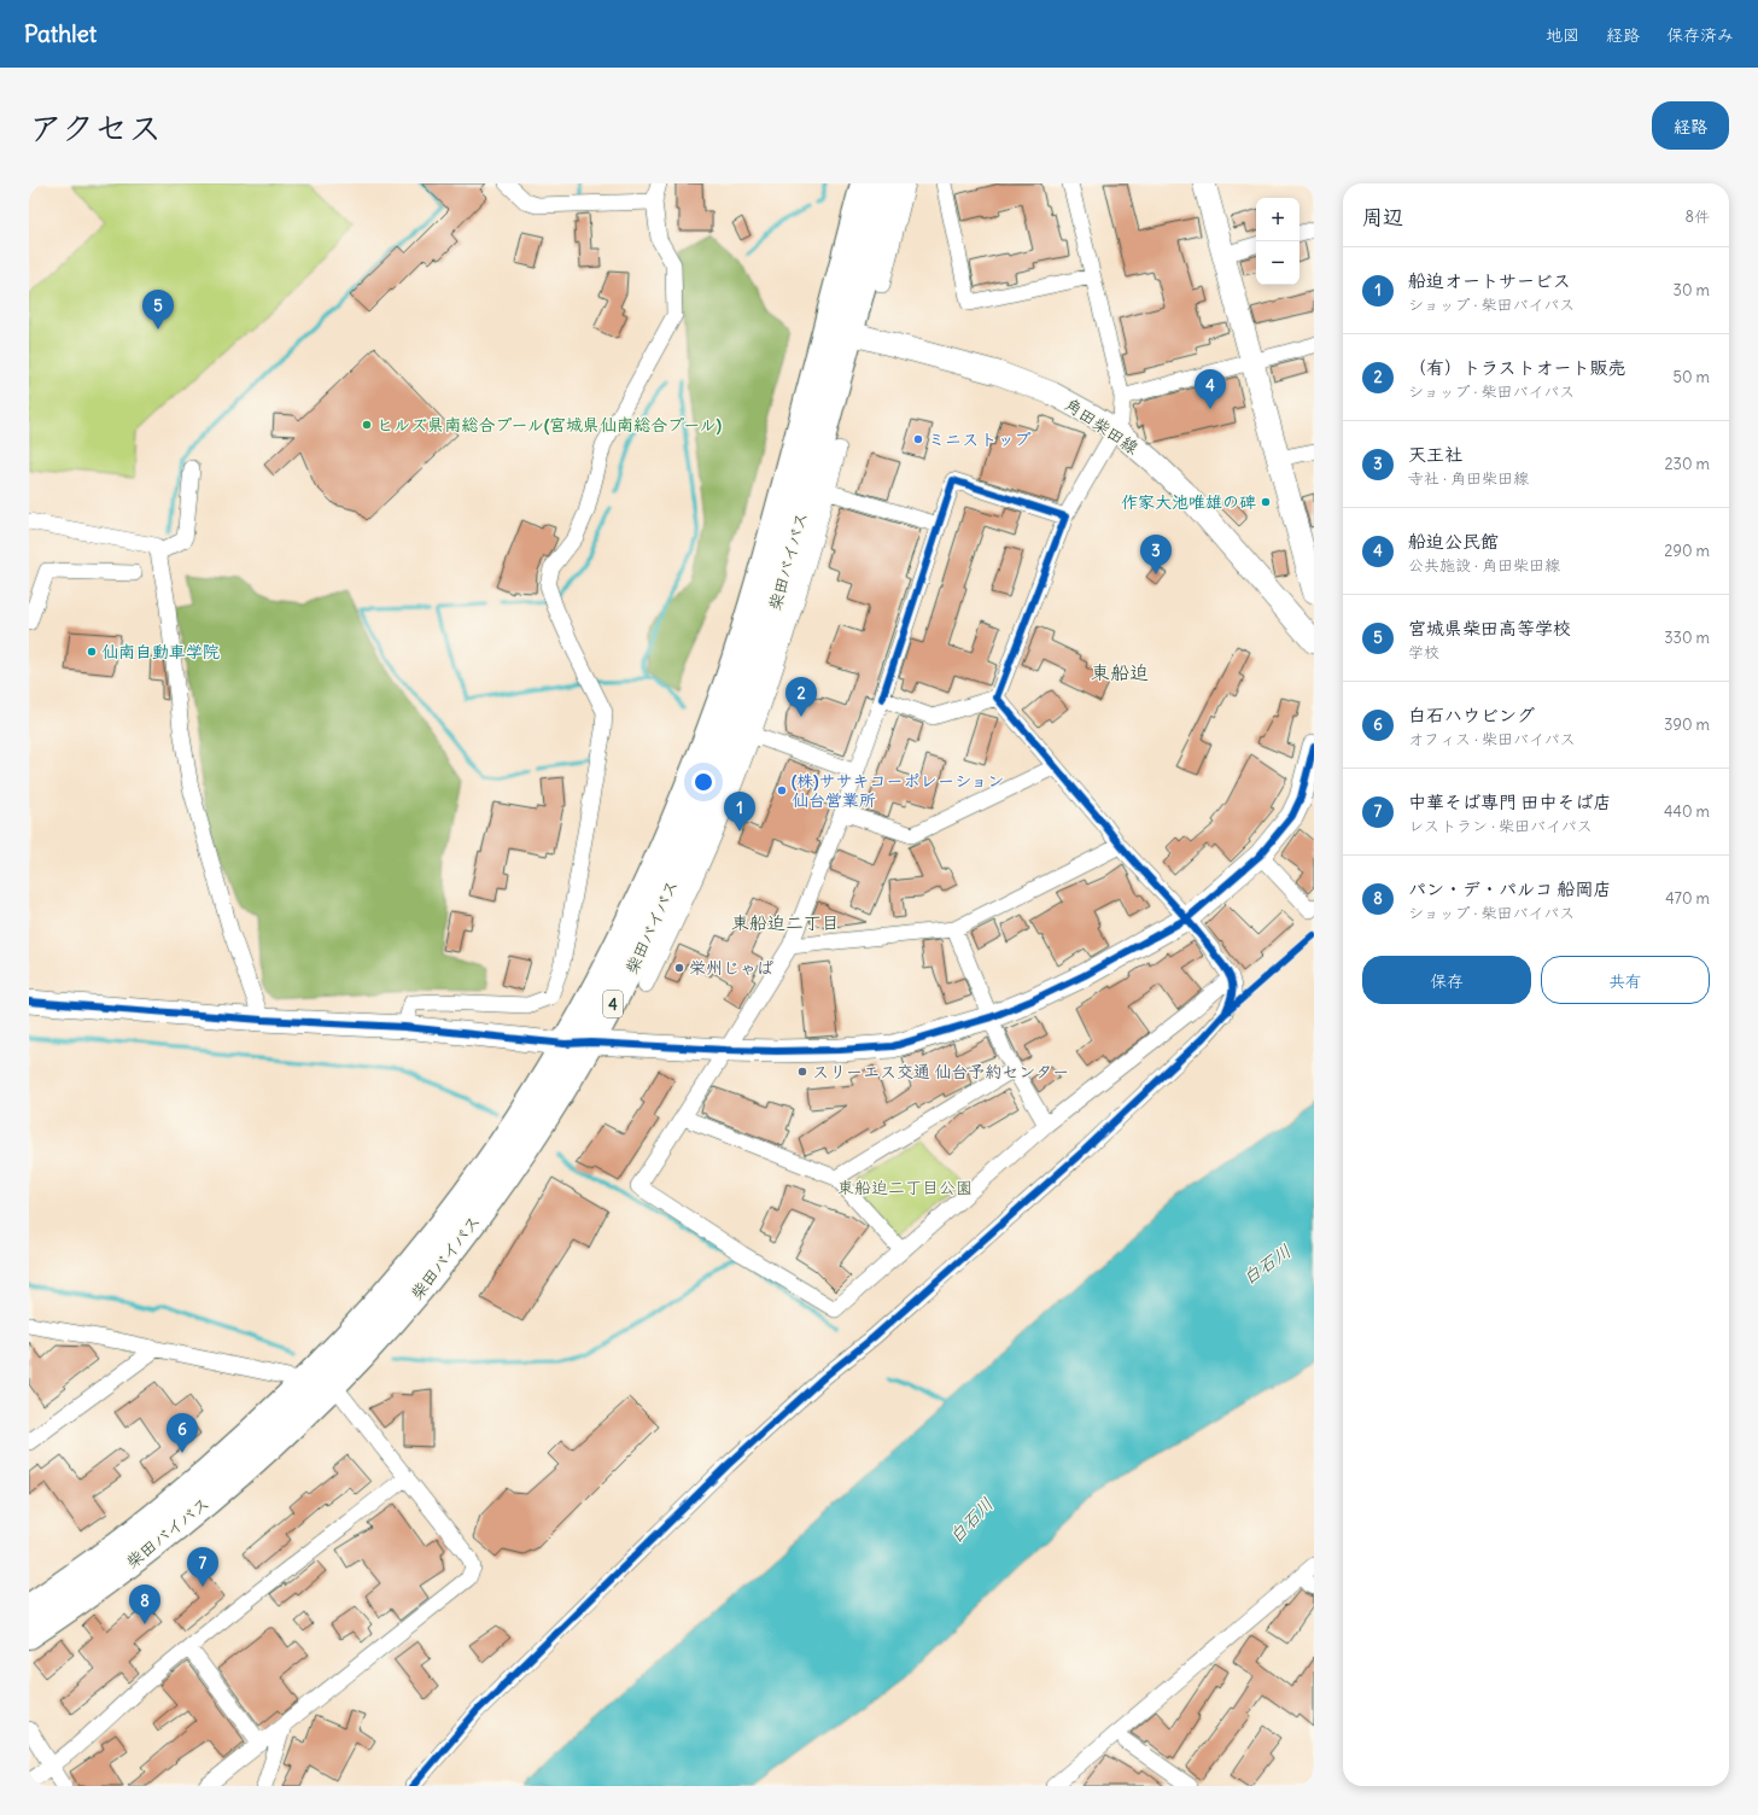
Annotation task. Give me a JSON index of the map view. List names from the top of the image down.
{
  "streets": {
    "highway": ["柴田バイパス", "4"],
    "street": ["角田柴田線"]
  },
  "crossings": [
    ["角田柴田線", "柴田バイパス"]
  ],
  "districts": ["東船迫", "東船迫二丁目"],
  "water": ["白石川"],
  "parks": ["東船迫二丁目公園"],
  "places": [
    "ヒルズ県南総合プール(宮城県仙南総合プール)",
    "ミニストップ",
    "作家大池唯雄の碑",
    "仙南自動車学院",
    "(株)ササキコーポレーション 仙台営業所",
    "栄州じゃぱ",
    "スリーエス交通 仙台予約センター"
  ],
  "page": {
    "header": "Pathlet",
    "nav": ["地図", "経路", "保存済み"],
    "title": "アクセス",
    "buttons": [
      "経路",
      ["保存", "共有"]
    ],
    "heading": ["周辺", "8件"],
    "map_buttons": ["+", "−"],
    "list": [
      {
        "mark": "1",
        "name": "船迫オートサービス",
        "note": "ショップ · 柴田バイパス",
        "value": "30 m"
      },
      {
        "mark": "2",
        "name": "（有）トラストオート販売",
        "note": "ショップ · 柴田バイパス",
        "value": "50 m"
      },
      {
        "mark": "3",
        "name": "天王社",
        "note": "寺社 · 角田柴田線",
        "value": "230 m"
      },
      {
        "mark": "4",
        "name": "船迫公民館",
        "note": "公共施設 · 角田柴田線",
        "value": "290 m"
      },
      {
        "mark": "5",
        "name": "宮城県柴田高等学校",
        "note": "学校",
        "value": "330 m"
      },
      {
        "mark": "6",
        "name": "白石ハウビング",
        "note": "オフィス · 柴田バイパス",
        "value": "390 m"
      },
      {
        "mark": "7",
        "name": "中華そば専門 田中そば店",
        "note": "レストラン · 柴田バイパス",
        "value": "440 m"
      },
      {
        "mark": "8",
        "name": "パン・デ・パルコ 船岡店",
        "note": "ショップ · 柴田バイパス",
        "value": "470 m"
      }
    ],
    "pins": [
      "5",
      "4",
      "3",
      "2",
      "1",
      "6",
      "7",
      "8"
    ]
  }
}
